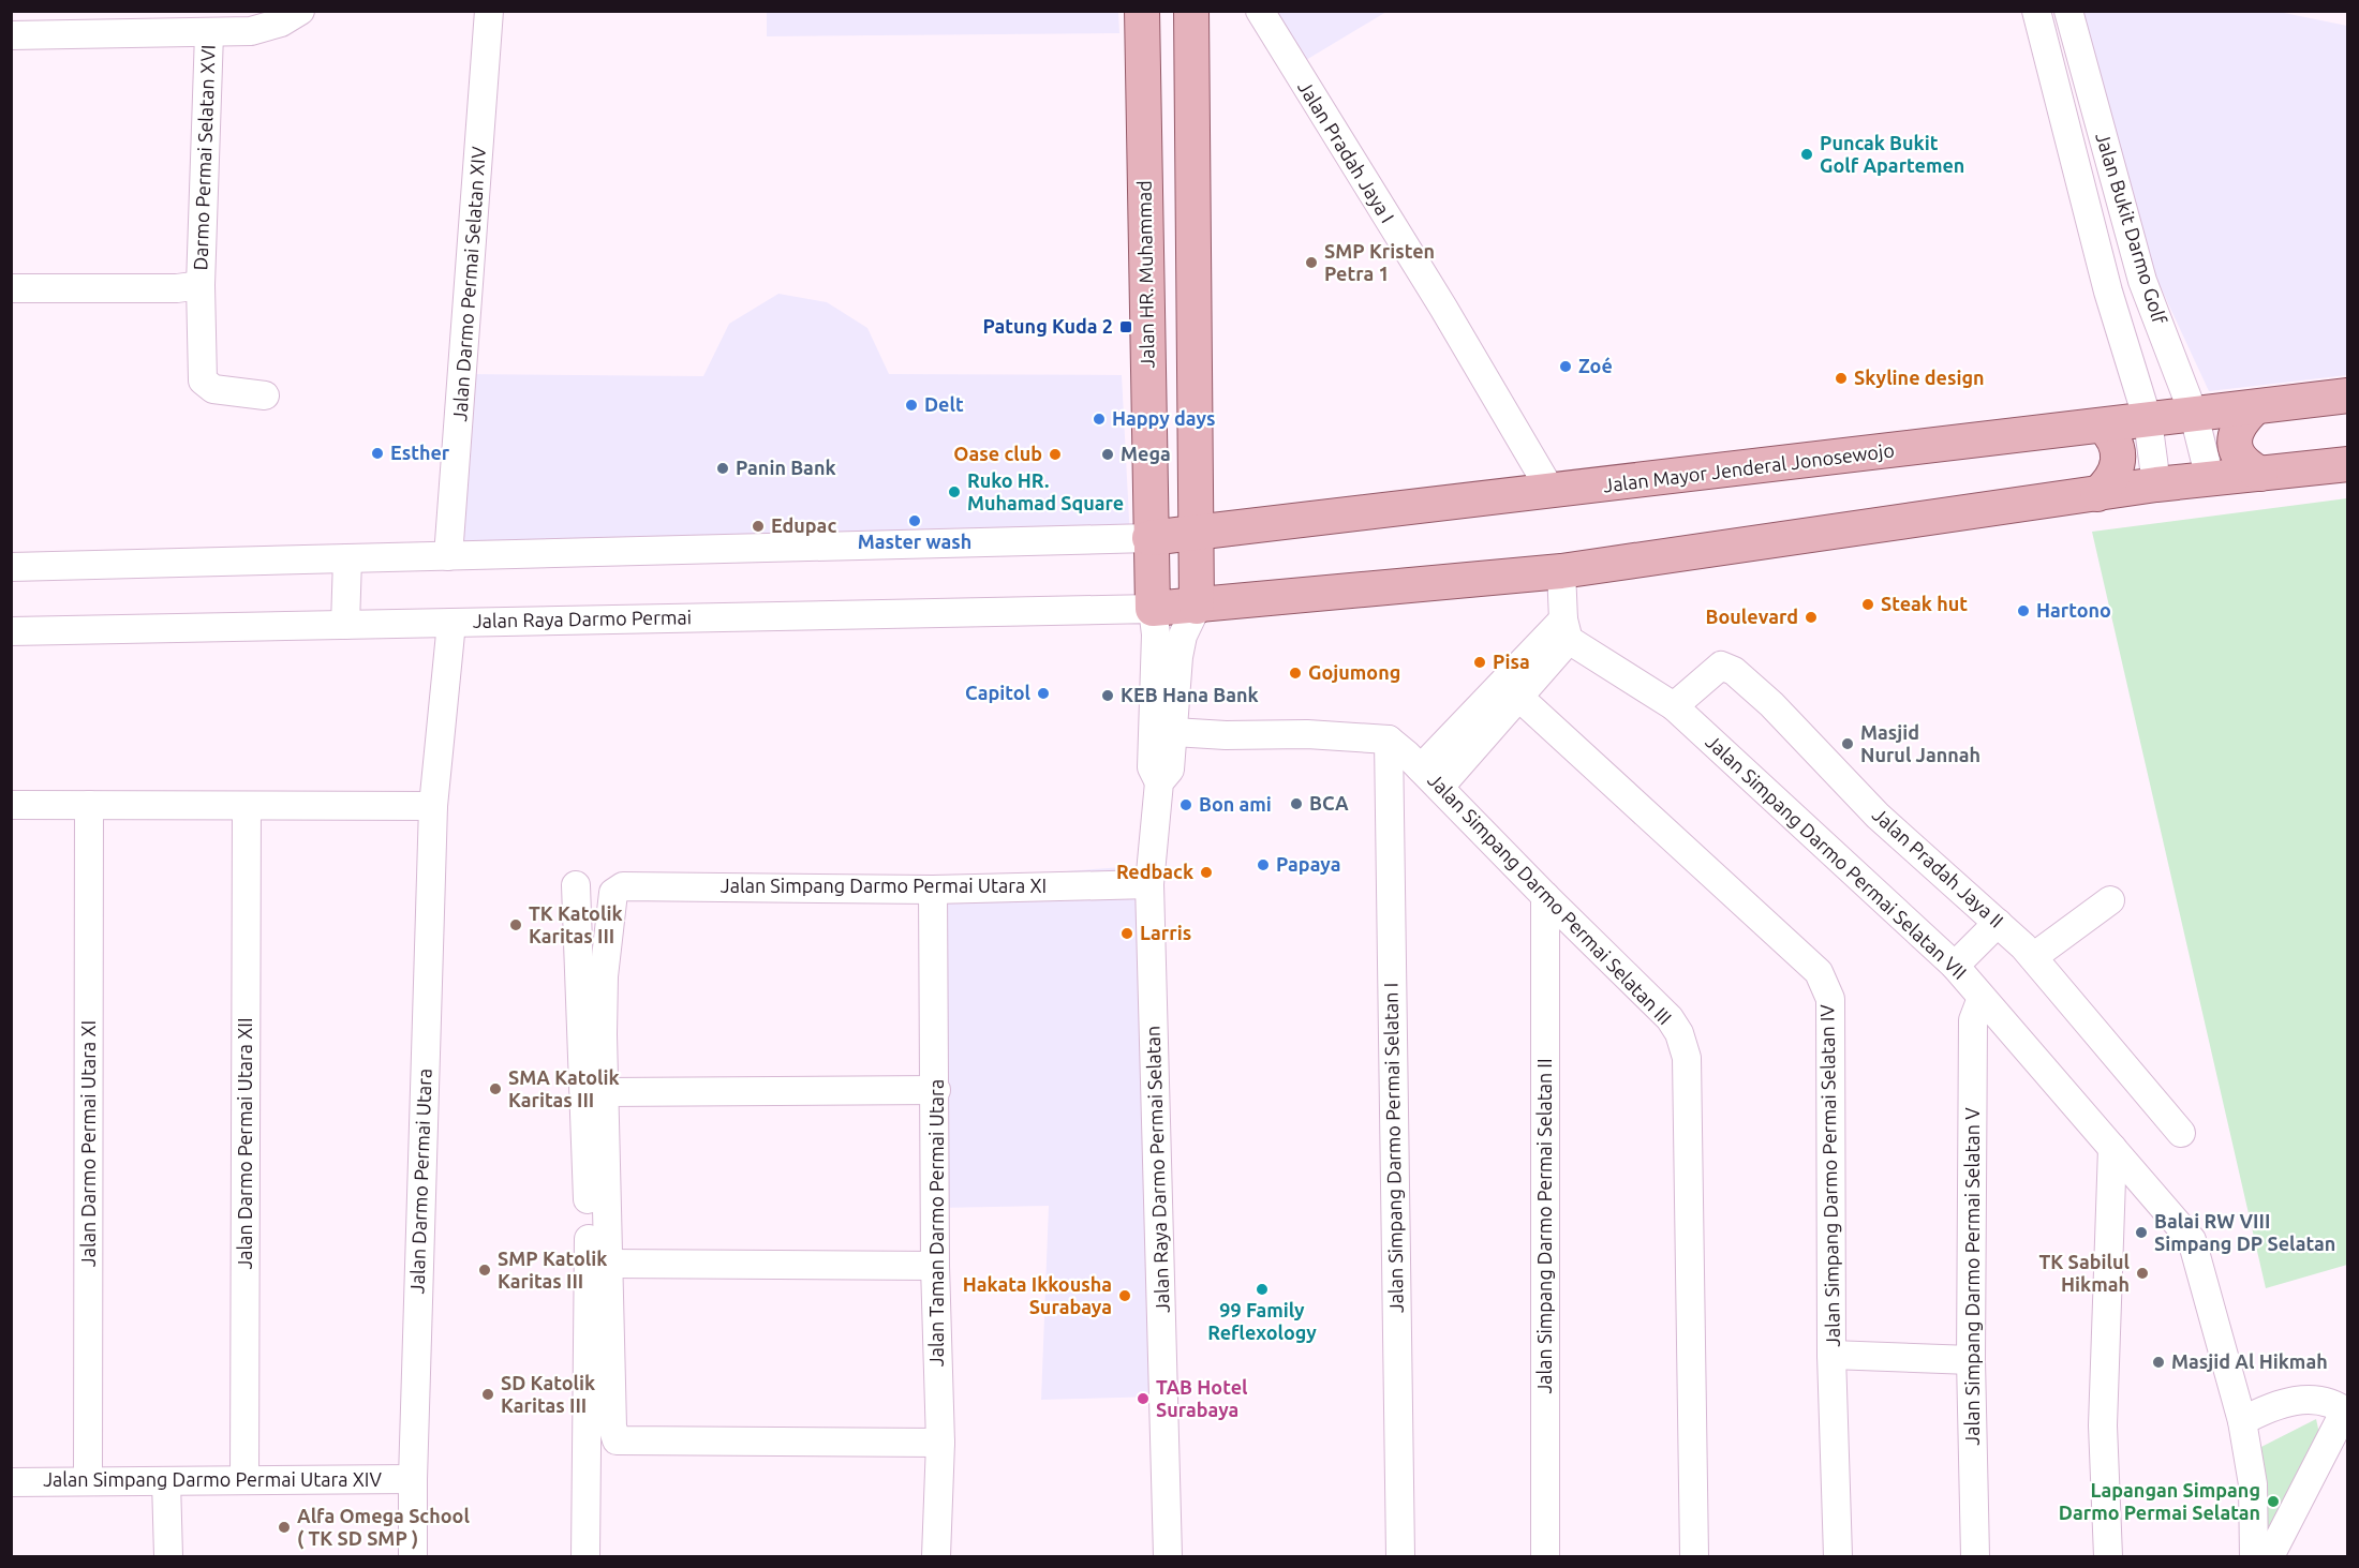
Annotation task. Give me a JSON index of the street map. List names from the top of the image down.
{
  "streets": {
    "main road": ["Jalan HR. Muhammad", "Jalan Mayor Jenderal Jonosewojo"],
    "street": [
      "Jalan Pradah Jaya I",
      "Darmo Permai Selatan XVI",
      "Jalan Bukit Darmo Golf",
      "Jalan Darmo Permai Selatan XIV",
      "Jalan Raya Darmo Permai",
      "Jalan Simpang Darmo Permai Selatan VII",
      "Jalan Pradah Jaya II",
      "Jalan Simpang Darmo Permai Utara XI",
      "Jalan Simpang Darmo Permai Selatan III",
      "Jalan Darmo Permai Utara XI",
      "Jalan Darmo Permai Utara XII",
      "Jalan Simpang Darmo Permai Selatan I",
      "Jalan Raya Darmo Permai Selatan",
      "Jalan Simpang Darmo Permai Selatan IV",
      "Jalan Darmo Permai Utara",
      "Jalan Taman Darmo Permai Utara",
      "Jalan Simpang Darmo Permai Selatan II",
      "Jalan Simpang Darmo Permai Selatan V",
      "Jalan Simpang Darmo Permai Utara XIV"
    ]
  },
  "crossings": [
    ["Jalan Pradah Jaya I", "Jalan Mayor Jenderal Jonosewojo"],
    ["Jalan Bukit Darmo Golf", "Jalan Mayor Jenderal Jonosewojo"],
    ["Jalan HR. Muhammad", "Jalan Mayor Jenderal Jonosewojo"],
    ["Jalan HR. Muhammad", "Jalan Raya Darmo Permai"],
    ["Jalan HR. Muhammad", "Jalan Raya Darmo Permai Selatan"],
    ["Jalan Raya Darmo Permai", "Jalan Raya Darmo Permai Selatan"],
    ["Jalan Raya Darmo Permai", "Jalan Darmo Permai Utara"],
    ["Jalan Simpang Darmo Permai Selatan VII", "Jalan Pradah Jaya II"],
    ["Jalan Simpang Darmo Permai Selatan VII", "Jalan Simpang Darmo Permai Selatan V"],
    ["Jalan Simpang Darmo Permai Utara XI", "Jalan Raya Darmo Permai Selatan"],
    ["Jalan Simpang Darmo Permai Utara XI", "Jalan Taman Darmo Permai Utara"],
    ["Jalan Simpang Darmo Permai Selatan III", "Jalan Simpang Darmo Permai Selatan I"],
    ["Jalan Simpang Darmo Permai Selatan III", "Jalan Simpang Darmo Permai Selatan II"],
    ["Jalan Darmo Permai Utara XI", "Jalan Simpang Darmo Permai Utara XIV"],
    ["Jalan Darmo Permai Utara XII", "Jalan Simpang Darmo Permai Utara XIV"],
    ["Jalan Darmo Permai Utara", "Jalan Simpang Darmo Permai Utara XIV"]
  ],
  "places": {
    "other": [
      "Puncak Bukit Golf Apartemen",
      "SMP Kristen Petra 1",
      "Zoé",
      "Skyline design",
      "Delt",
      "Happy days",
      "Esther",
      "Oase club",
      "Mega",
      "Panin Bank",
      "Ruko HR. Muhamad Square",
      "Master wash",
      "Edupac",
      "Steak hut",
      "Hartono",
      "Boulevard",
      "Pisa",
      "Gojumong",
      "Capitol",
      "KEB Hana Bank",
      "Masjid Nurul Jannah",
      "BCA",
      "Bon ami",
      "Papaya",
      "Redback",
      "TK Katolik Karitas III",
      "Larris",
      "SMA Katolik Karitas III",
      "Balai RW VIII Simpang DP Selatan",
      "SMP Katolik Karitas III",
      "TK Sabilul Hikmah",
      "99 Family Reflexology",
      "Hakata Ikkousha Surabaya",
      "Masjid Al Hikmah",
      "SD Katolik Karitas III",
      "TAB Hotel Surabaya",
      "Lapangan Simpang Darmo Permai Selatan",
      "Alfa Omega School ( TK SD SMP )"
    ],
    "transit": ["Patung Kuda 2"]
  }
}
